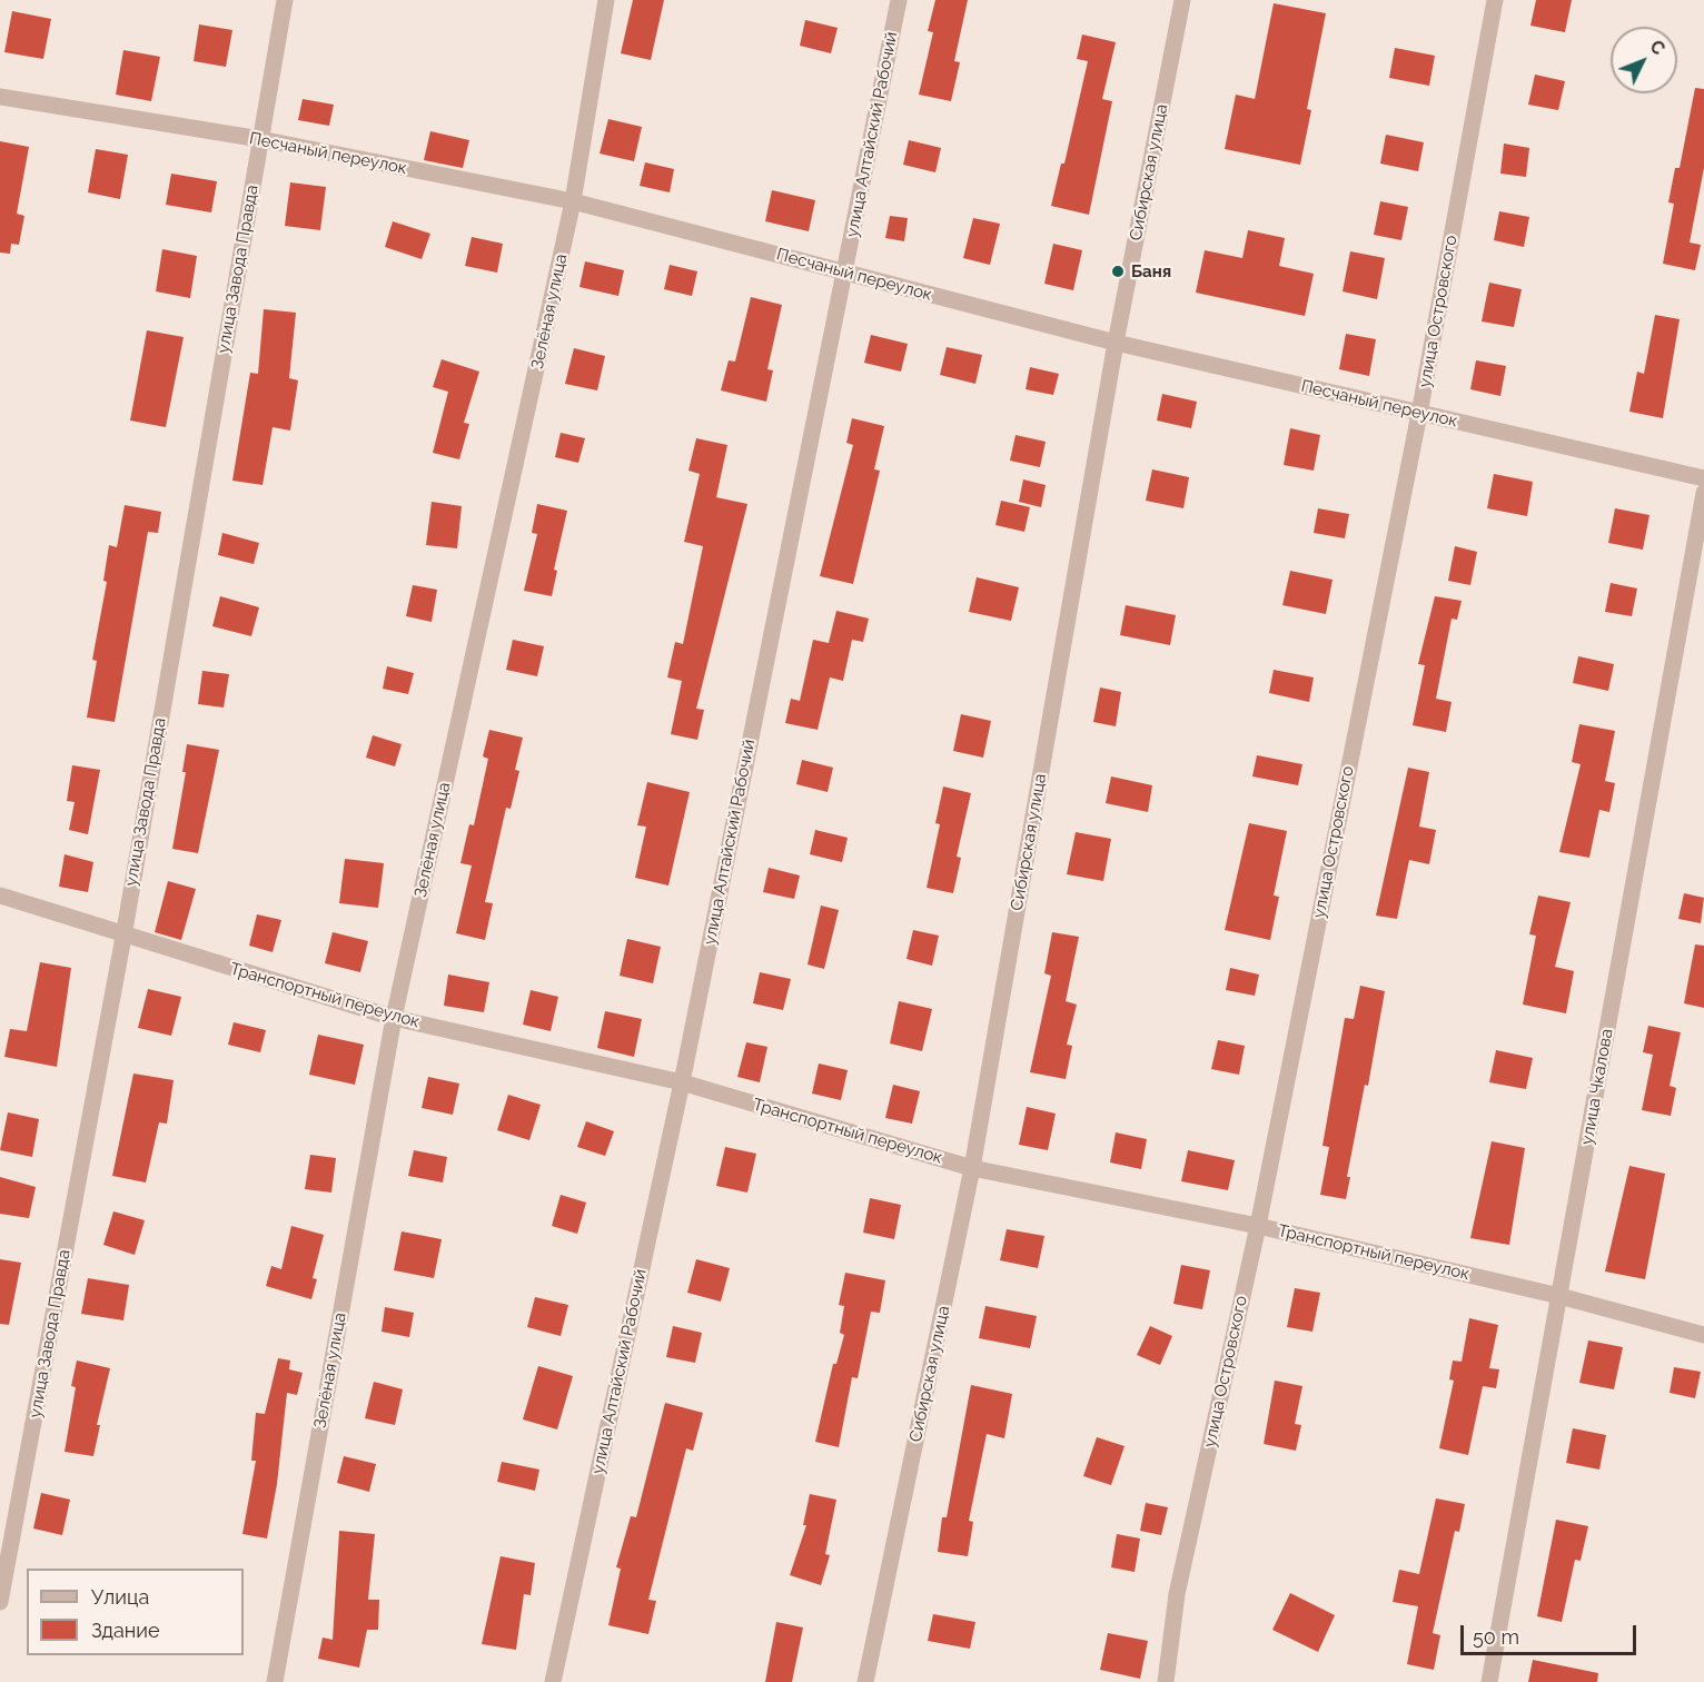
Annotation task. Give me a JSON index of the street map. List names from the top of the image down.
{
  "streets": {
    "street": [
      "улица Алтайский Рабочий",
      "Песчаный переулок",
      "Сибирская улица",
      "улица Завода Правда",
      "Зелёная улица",
      "улица Островского",
      "Транспортный переулок",
      "улица Чкалова"
    ]
  },
  "crossings": [
    ["улица Алтайский Рабочий", "Песчаный переулок"],
    ["улица Алтайский Рабочий", "Транспортный переулок"],
    ["Песчаный переулок", "Сибирская улица"],
    ["Песчаный переулок", "улица Завода Правда"],
    ["Песчаный переулок", "Зелёная улица"],
    ["Песчаный переулок", "улица Островского"],
    ["Сибирская улица", "Транспортный переулок"],
    ["улица Завода Правда", "Транспортный переулок"],
    ["Зелёная улица", "Транспортный переулок"],
    ["улица Островского", "Транспортный переулок"],
    ["Транспортный переулок", "улица Чкалова"]
  ],
  "places": ["Баня"],
  "legend": ["Улица", "Здание"],
  "scale_bar": "50 m",
  "north": "top right"
}
